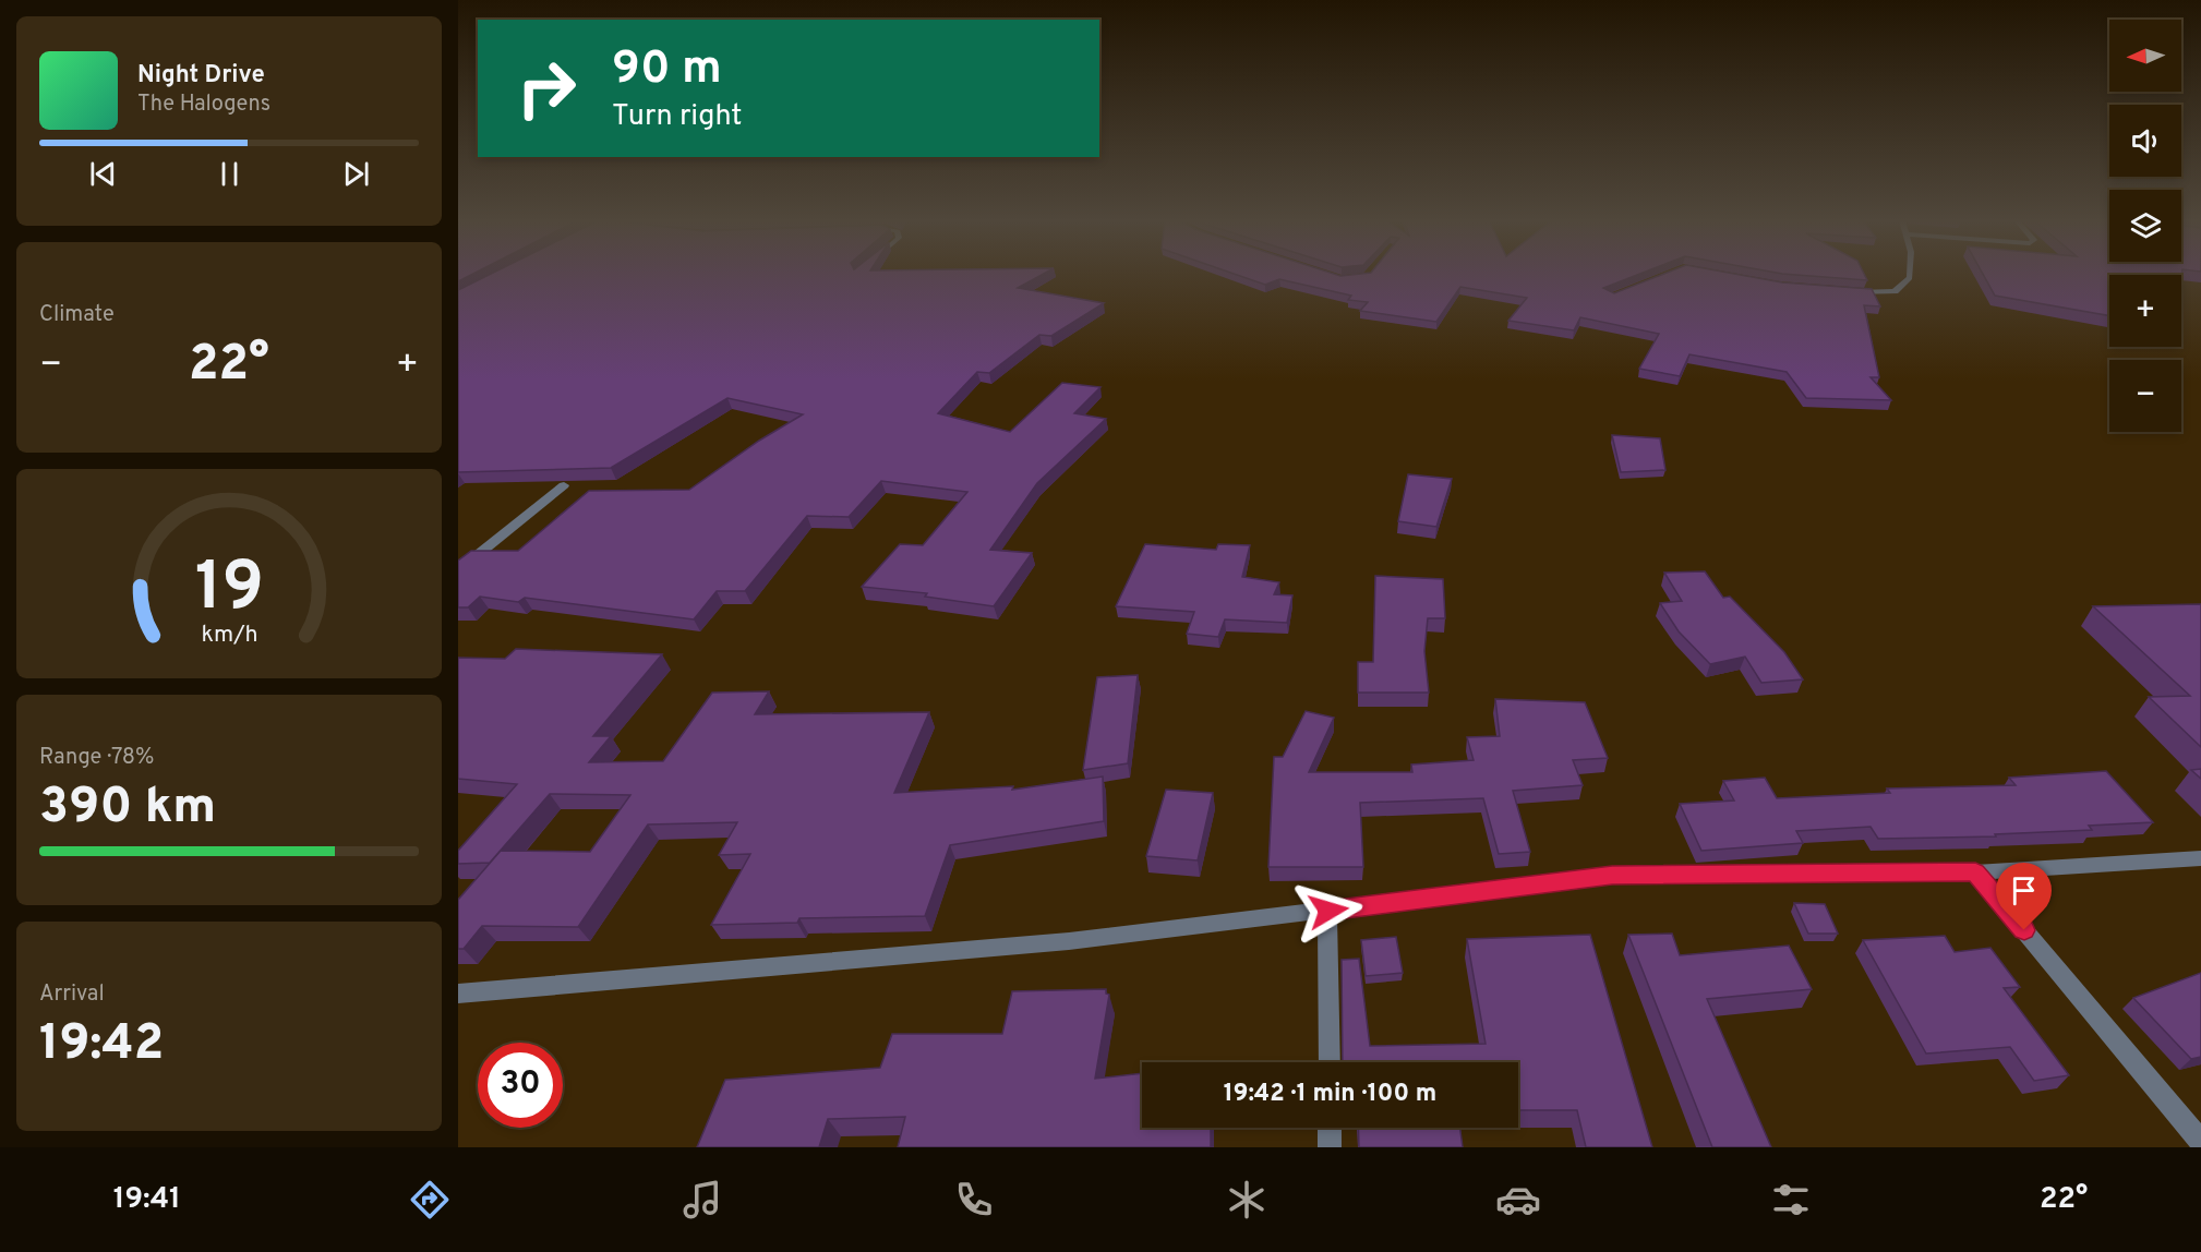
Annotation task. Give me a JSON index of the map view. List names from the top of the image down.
{
  "north": "left",
  "page": {
    "map_buttons": ["+", "−"],
    "turn": ["90 m", "Turn right"],
    "song": ["Night Drive", "The Halogens"],
    "tile": [
      "Climate",
      ["Range · 78%", "390 km"],
      ["Arrival", "19:42"]
    ],
    "heat": ["−", "22°", "+"],
    "limit": "30",
    "trip": "19:42 · 1 min · 100 m",
    "tabs": ["19:41", "22°"],
    "gauge": ["19", "km/h"]
  }
}
